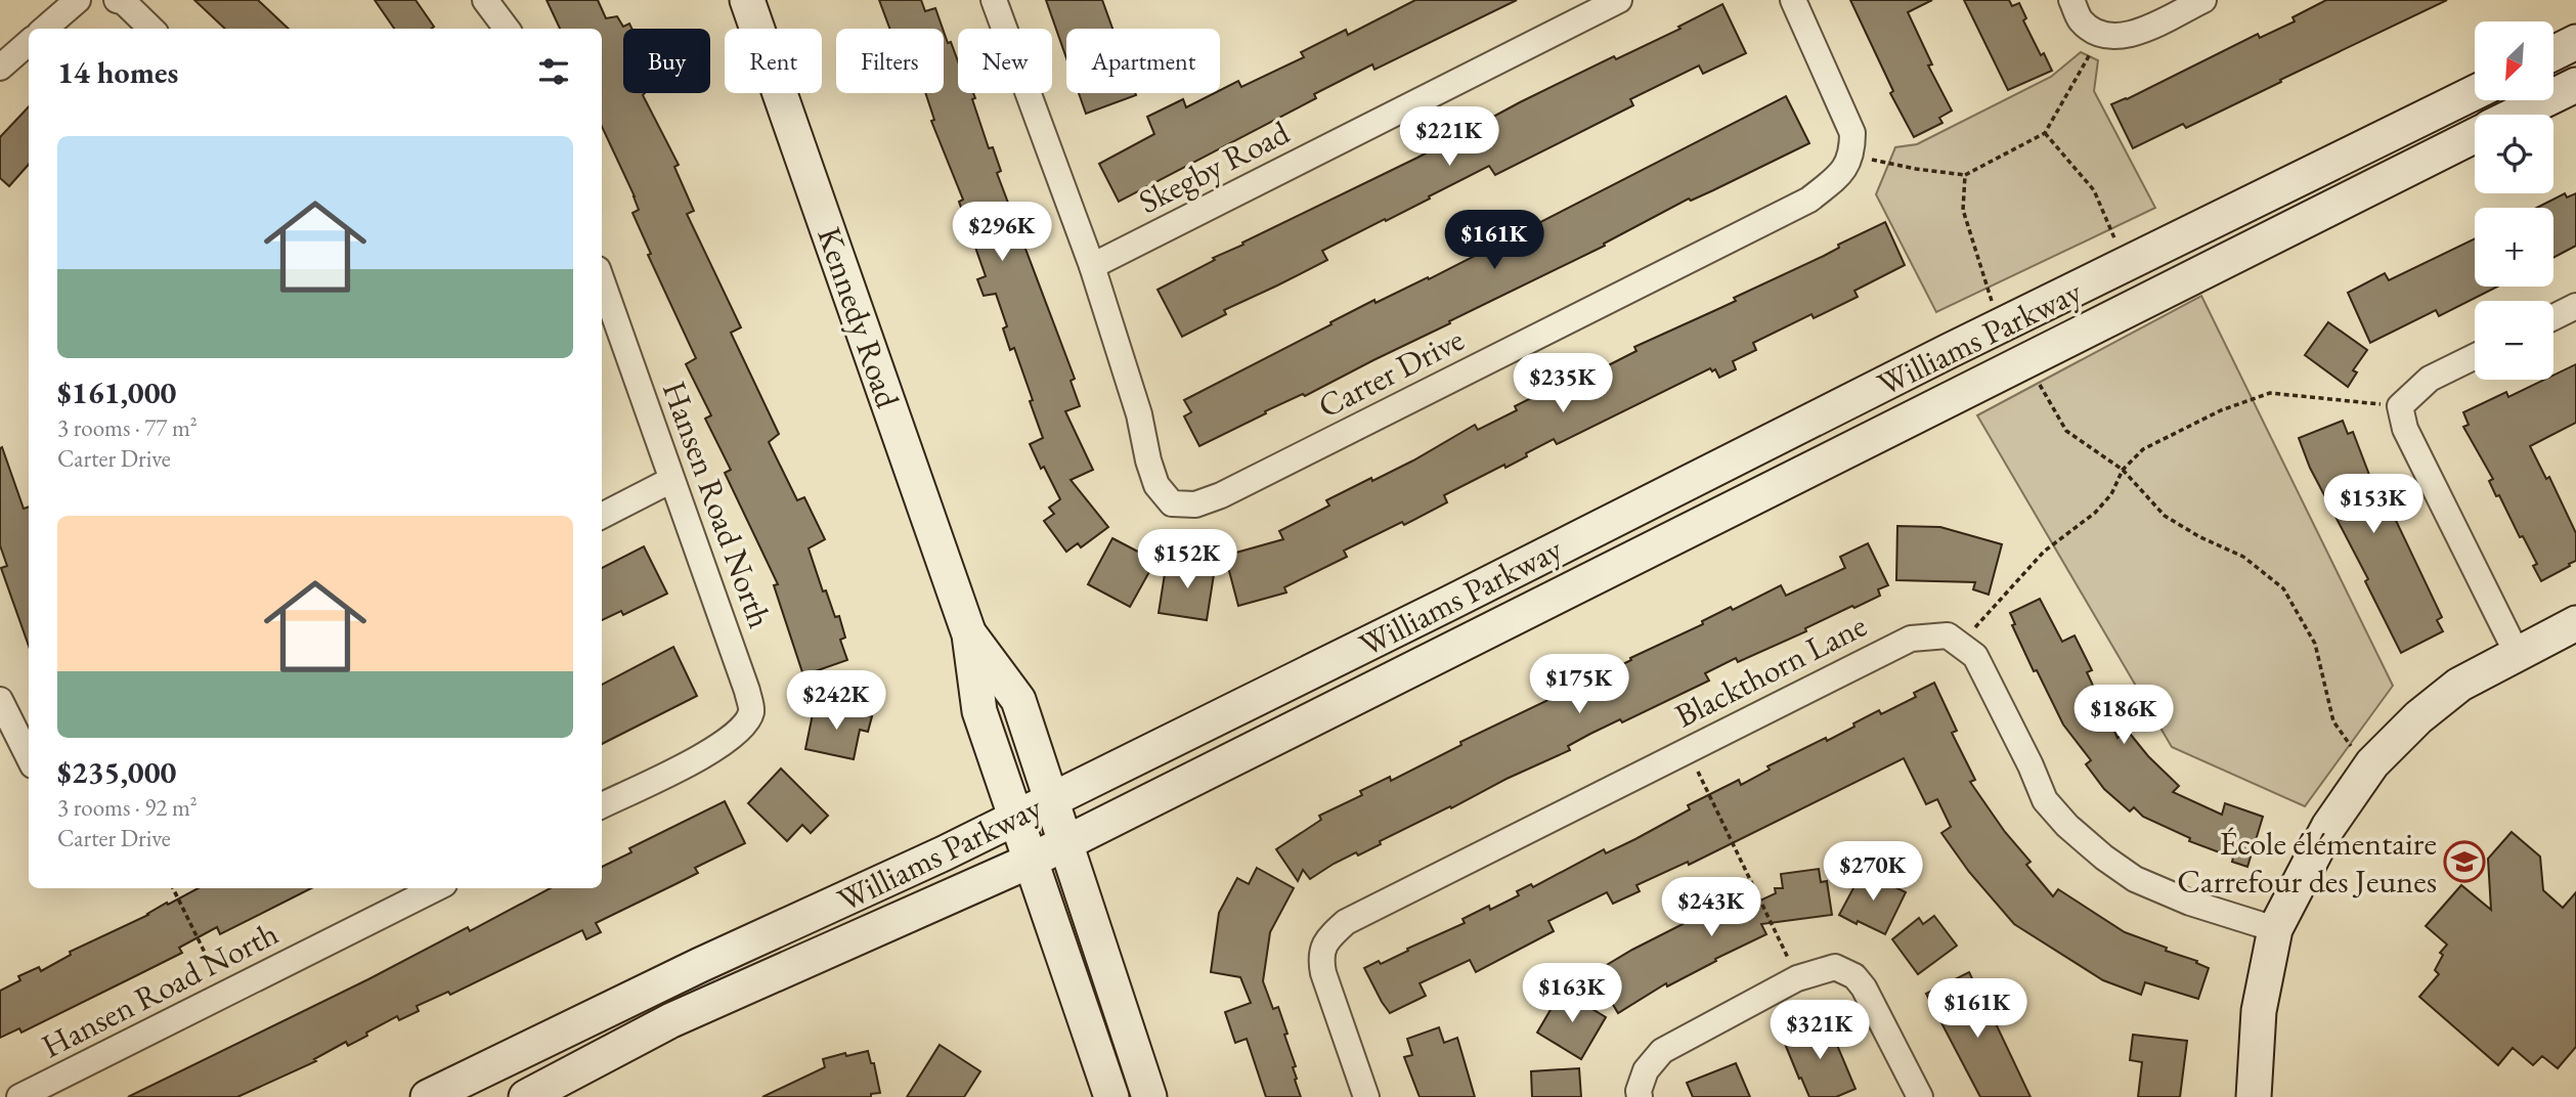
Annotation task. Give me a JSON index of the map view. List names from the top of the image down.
{
  "streets": {
    "main road": ["Kennedy Road", "Williams Parkway"],
    "street": [
      "Skegby Road",
      "Carter Drive",
      "Hansen Road North",
      "Blackthorn Lane"
    ]
  },
  "crossings": [
    ["Skegby Road", "Carter Drive"]
  ],
  "places": {
    "school or university": ["École élémentaire Carrefour des Jeunes"]
  },
  "north": "bottom left",
  "page": {
    "map_buttons": ["+", "−"],
    "chip": [
      "Buy",
      "Rent",
      "Filters",
      "New",
      "Apartment"
    ],
    "heading": "14 homes",
    "price": [
      "$221K",
      "$296K",
      "$161K",
      "$235K",
      "$153K",
      "$152K",
      "$175K",
      "$242K",
      "$186K",
      "$270K",
      "$243K",
      "$163K",
      "$161K",
      "$321K"
    ],
    "list": [
      {
        "name": "$161,000",
        "note": "3 rooms · 77 m² · Carter Drive"
      },
      {
        "name": "$235,000",
        "note": "3 rooms · 92 m² · Carter Drive"
      }
    ]
  }
}
